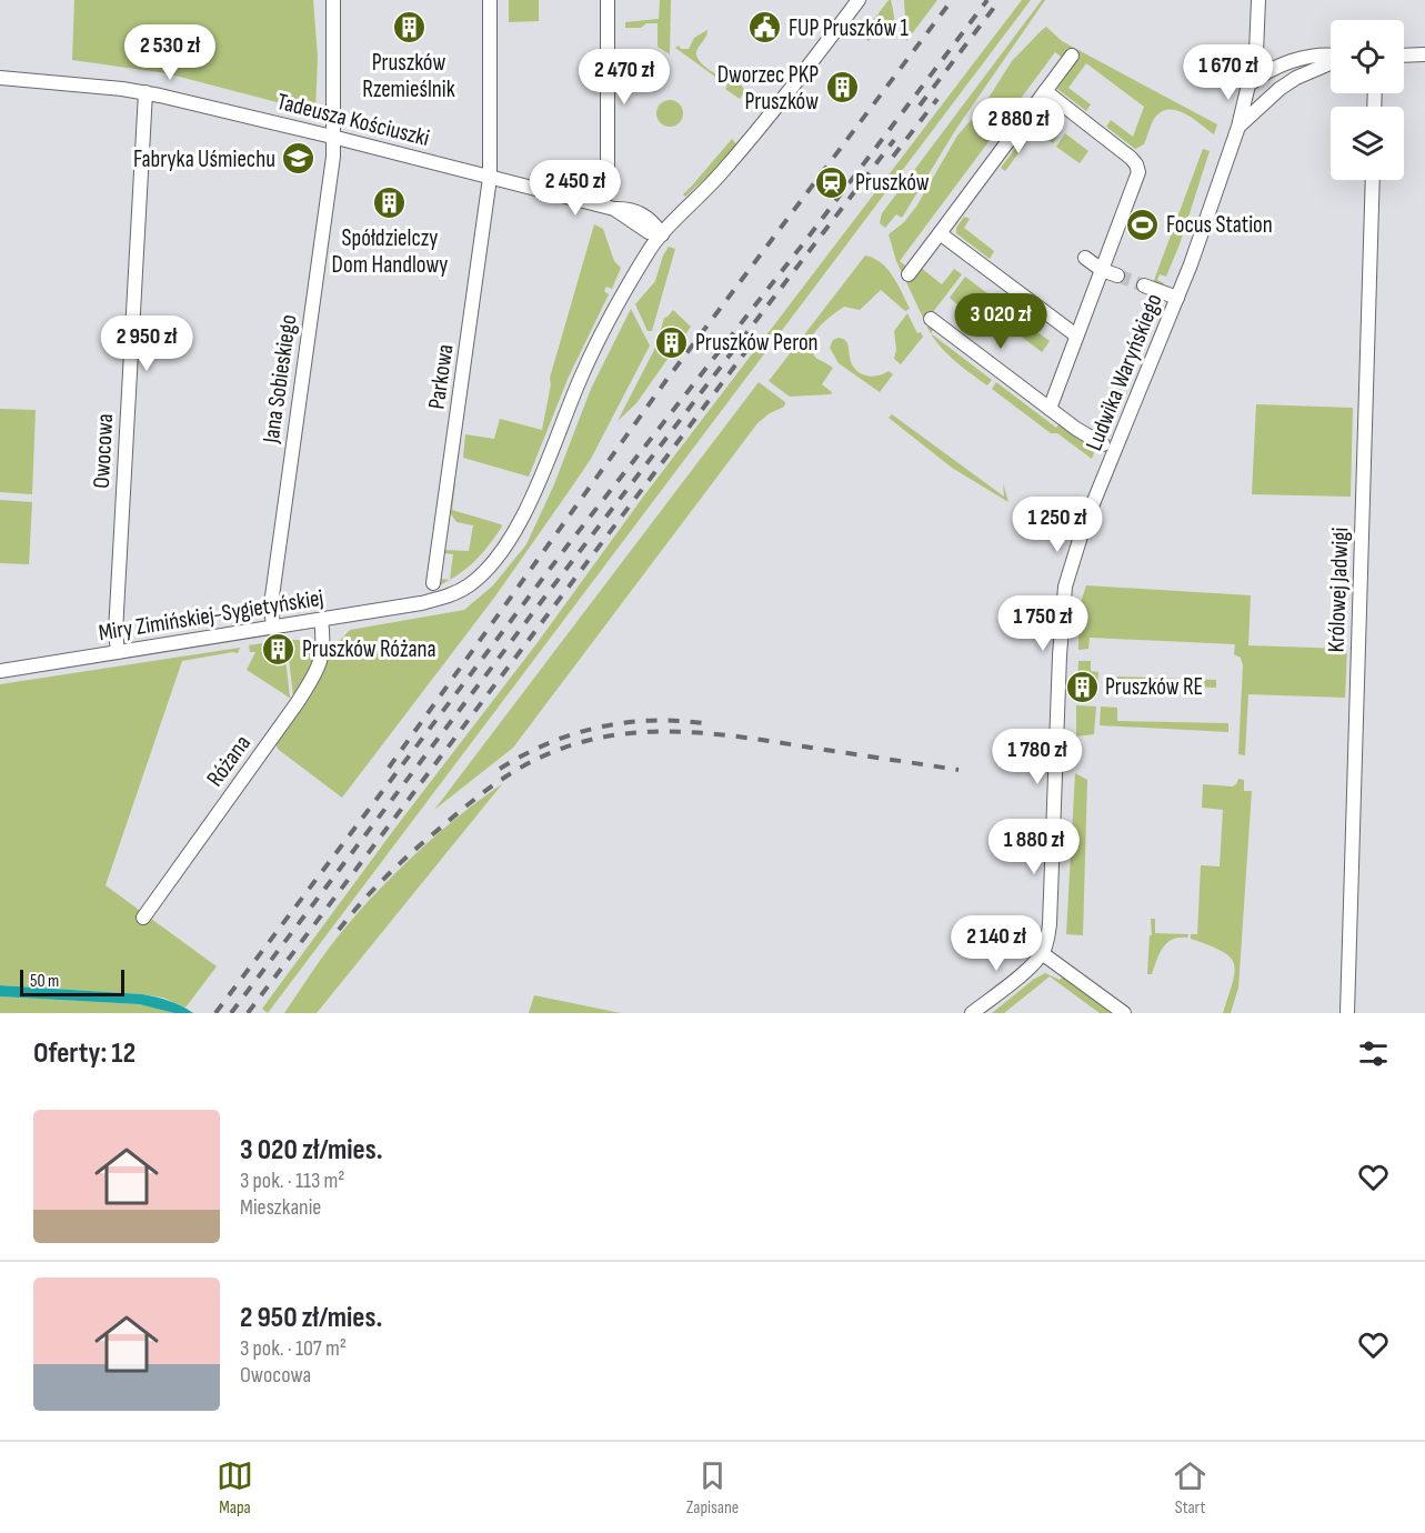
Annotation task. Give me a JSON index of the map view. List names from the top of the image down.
{
  "streets": {
    "street": [
      "Tadeusza Kościuszki",
      "Ludwika Waryńskiego",
      "Parkowa",
      "Jana Sobieskiego",
      "Owocowa",
      "Królowej Jadwigi",
      "Miry Zimińskiej-Sygietyńskiej",
      "Różana"
    ]
  },
  "crossings": [
    ["Tadeusza Kościuszki", "Parkowa"],
    ["Tadeusza Kościuszki", "Jana Sobieskiego"],
    ["Tadeusza Kościuszki", "Owocowa"],
    ["Tadeusza Kościuszki", "Miry Zimińskiej-Sygietyńskiej"],
    ["Jana Sobieskiego", "Miry Zimińskiej-Sygietyńskiej"],
    ["Owocowa", "Miry Zimińskiej-Sygietyńskiej"],
    ["Miry Zimińskiej-Sygietyńskiej", "Różana"]
  ],
  "places": {
    "building": [
      "Pruszków Rzemieślnik",
      "Dworzec PKP Pruszków",
      "Spółdzielczy Dom Handlowy",
      "Pruszków Peron",
      "Pruszków Różana",
      "Pruszków RE"
    ],
    "public building": ["FUP Pruszków 1"],
    "school or university": ["Fabryka Uśmiechu"],
    "station": ["Pruszków"],
    "sports": ["Focus Station"]
  },
  "scale_bar": "50 m",
  "page": {
    "price": [
      "2 530 zł",
      "1 670 zł",
      "2 470 zł",
      "2 880 zł",
      "2 450 zł",
      "3 020 zł",
      "2 950 zł",
      "1 250 zł",
      "1 750 zł",
      "1 780 zł",
      "1 880 zł",
      "2 140 zł"
    ],
    "scale": "50 m",
    "heading": "Oferty: 12",
    "list": [
      {
        "name": "3 020 zł/mies.",
        "note": "3 pok. · 113 m² · Mieszkanie"
      },
      {
        "name": "2 950 zł/mies.",
        "note": "3 pok. · 107 m² · Owocowa"
      }
    ],
    "tabs": ["Mapa", "Zapisane", "Start"]
  }
}
